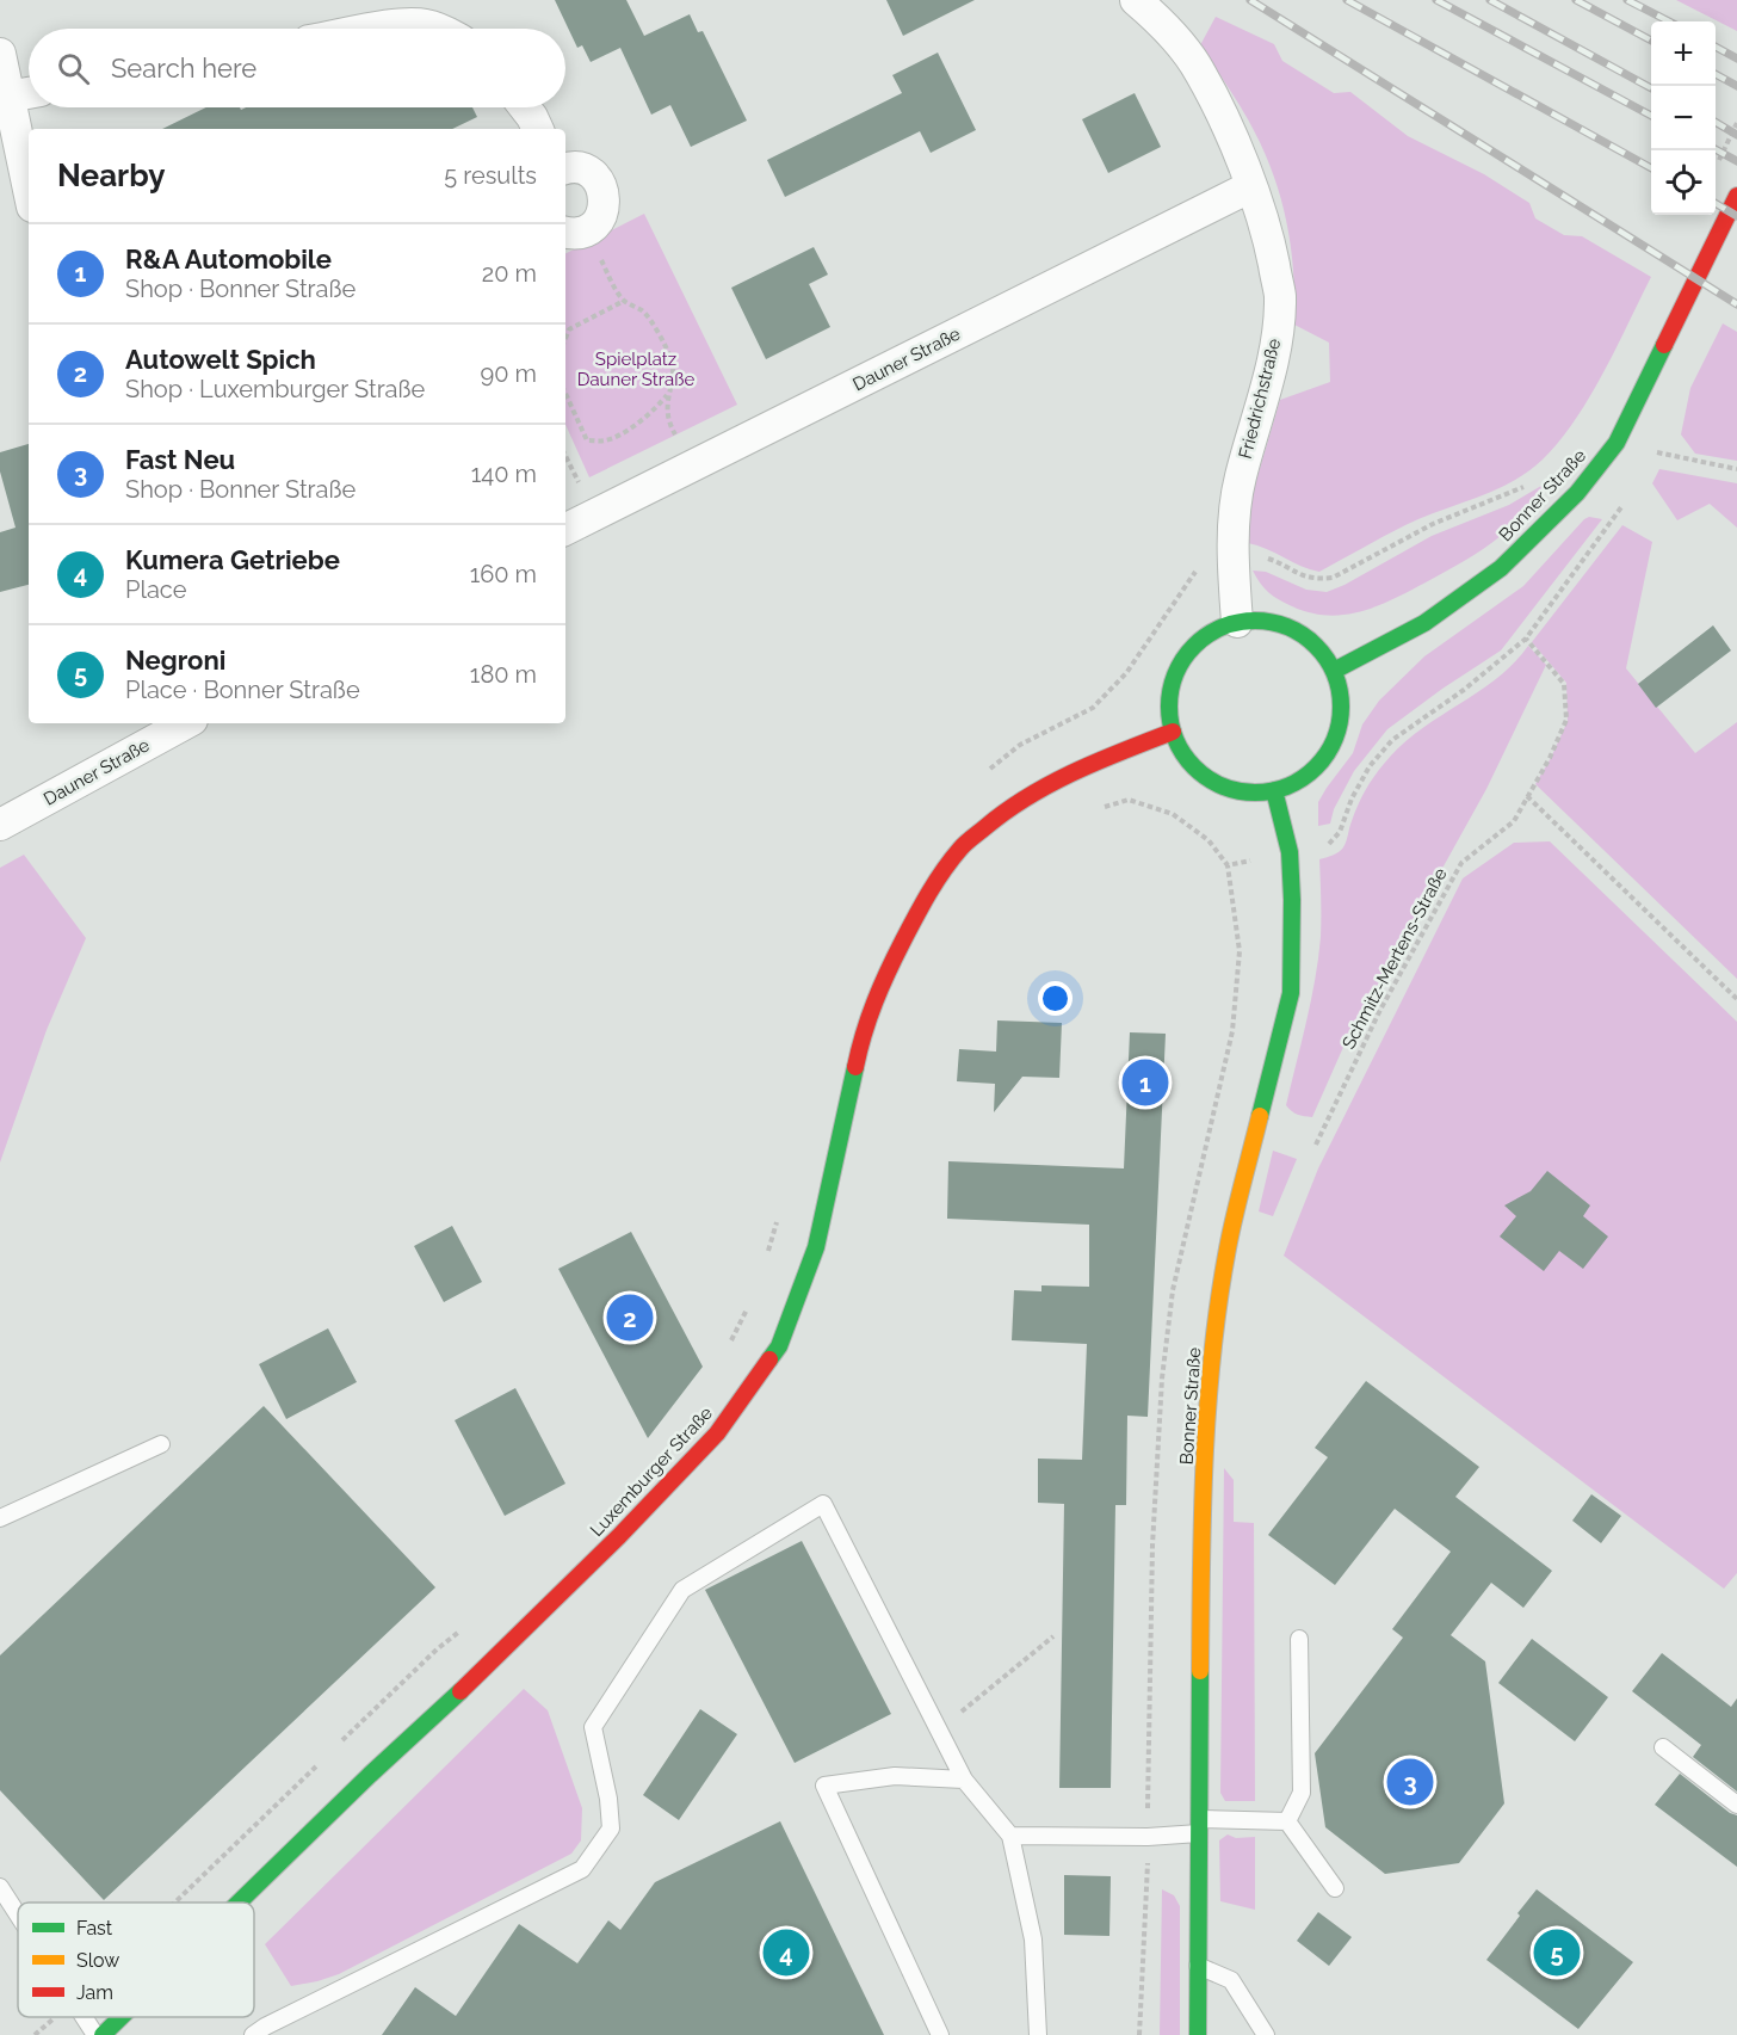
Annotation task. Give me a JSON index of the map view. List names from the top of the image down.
{
  "streets": {
    "main road": ["Bonner Straße", "Luxemburger Straße"],
    "street": ["Dauner Straße", "Friedrichstraße"],
    "path": ["Schmitz-Mertens-Straße"]
  },
  "crossings": [
    ["Dauner Straße", "Friedrichstraße"],
    ["Friedrichstraße", "Bonner Straße"],
    ["Friedrichstraße", "Luxemburger Straße"],
    ["Bonner Straße", "Luxemburger Straße"]
  ],
  "parks": ["Spielplatz Dauner Straße"],
  "legend": ["Fast", "Slow", "Jam"],
  "page": {
    "map_buttons": ["+", "−"],
    "search": "Search here",
    "heading": ["Nearby", "5 results"],
    "list": [
      {
        "mark": "1",
        "name": "R&A Automobile",
        "note": "Shop · Bonner Straße",
        "value": "20 m"
      },
      {
        "mark": "2",
        "name": "Autowelt Spich",
        "note": "Shop · Luxemburger Straße",
        "value": "90 m"
      },
      {
        "mark": "3",
        "name": "Fast Neu",
        "note": "Shop · Bonner Straße",
        "value": "140 m"
      },
      {
        "mark": "4",
        "name": "Kumera Getriebe",
        "note": "Place",
        "value": "160 m"
      },
      {
        "mark": "5",
        "name": "Negroni",
        "note": "Place · Bonner Straße",
        "value": "180 m"
      }
    ],
    "pins": [
      "1",
      "2",
      "3",
      "4",
      "5"
    ]
  }
}
